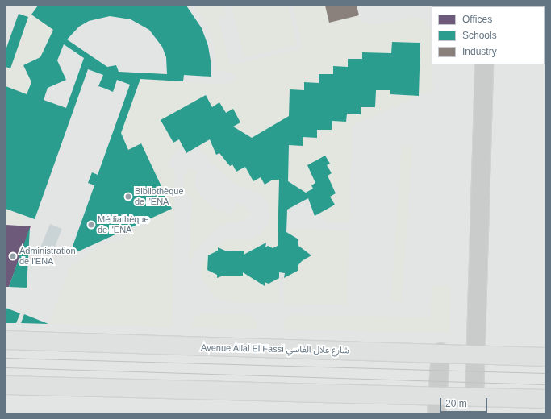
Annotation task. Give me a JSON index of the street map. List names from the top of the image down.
{
  "streets": {
    "street": ["Avenue Allal El Fassi شارع علال الفاسي"]
  },
  "places": ["Bibliothèque de l'ENA", "Médiathèque de l'ENA", "Administration de l'ENA"],
  "legend": ["Offices", "Schools", "Industry"],
  "scale_bar": "20 m"
}
